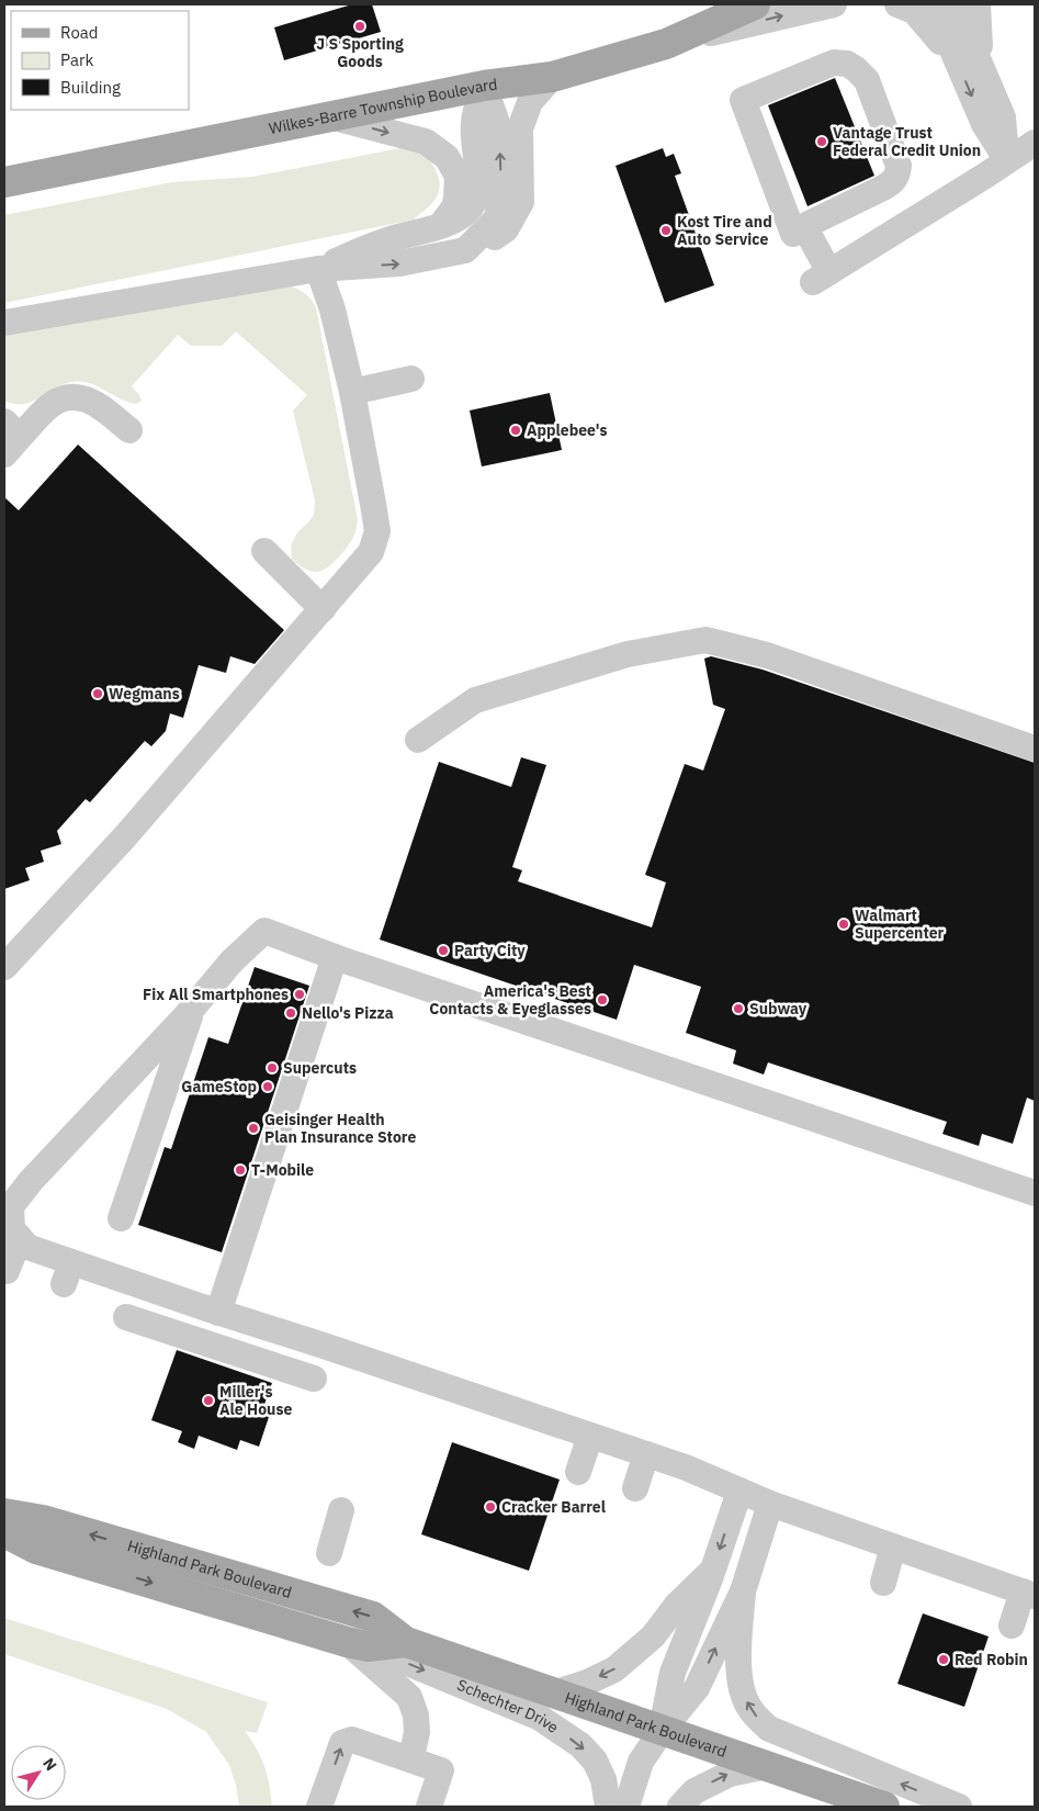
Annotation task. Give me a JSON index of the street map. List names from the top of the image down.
{
  "streets": {
    "main road": ["Wilkes-Barre Township Boulevard", "Highland Park Boulevard"],
    "lane": ["Schechter Drive"]
  },
  "crossings": [
    ["Highland Park Boulevard", "Schechter Drive"]
  ],
  "one_way": ["Schechter Drive"],
  "places": [
    "J S Sporting Goods",
    "Vantage Trust Federal Credit Union",
    "Kost Tire and Auto Service",
    "Applebee's",
    "Wegmans",
    "Walmart Supercenter",
    "Party City",
    "Fix All Smartphones",
    "America's Best Contacts & Eyeglasses",
    "Subway",
    "Nello's Pizza",
    "Supercuts",
    "GameStop",
    "Geisinger Health Plan Insurance Store",
    "T-Mobile",
    "Miller's Ale House",
    "Cracker Barrel",
    "Red Robin"
  ],
  "legend": ["Road", "Park", "Building"],
  "north": "top right"
}
